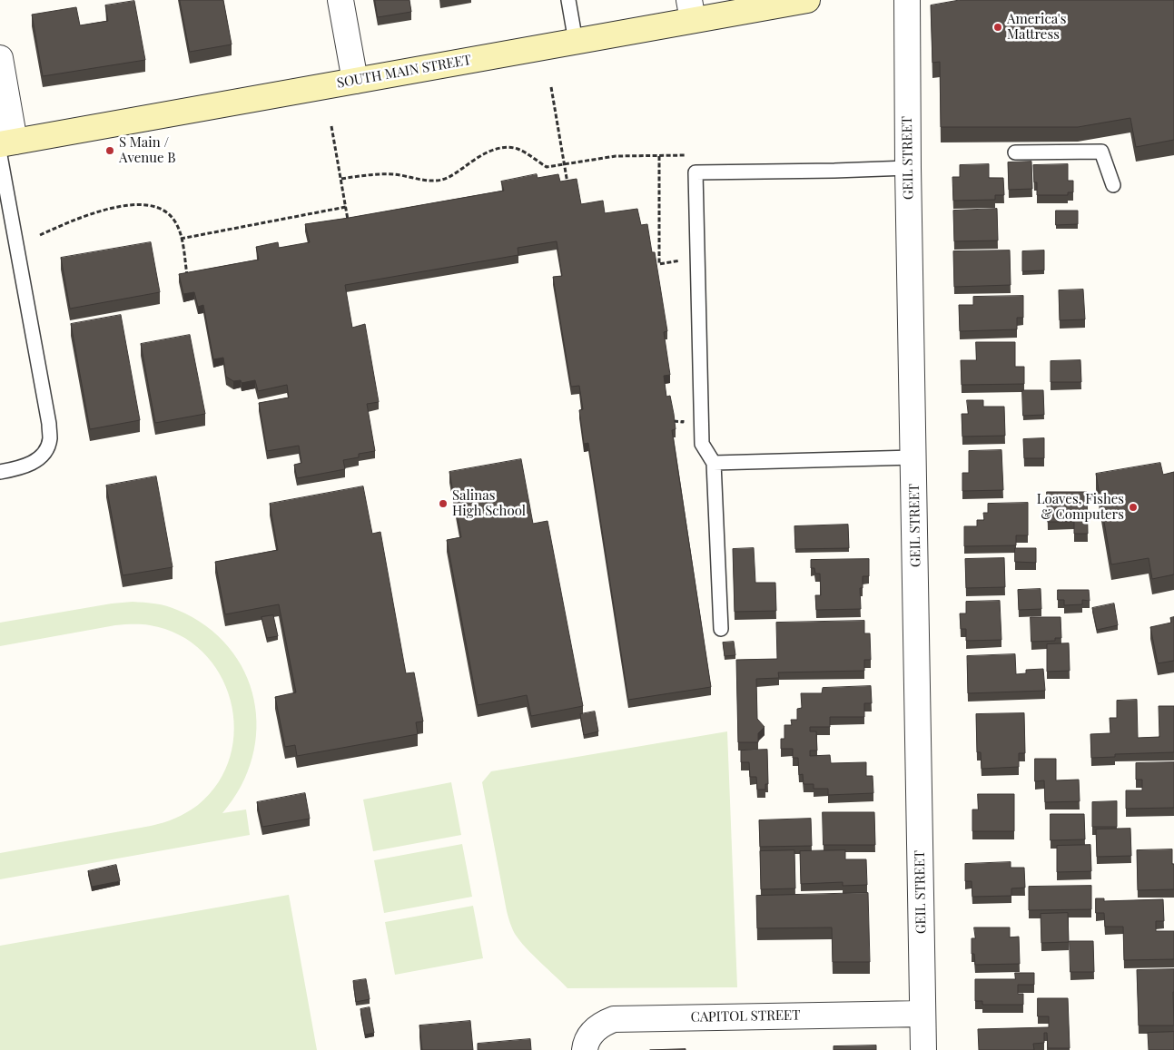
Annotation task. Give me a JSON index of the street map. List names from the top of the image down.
{
  "streets": {
    "main road": ["SOUTH MAIN STREET"],
    "street": ["GEIL STREET", "CAPITOL STREET"]
  },
  "crossings": [
    ["GEIL STREET", "CAPITOL STREET"]
  ],
  "places": [
    "America's Mattress",
    "S Main / Avenue B",
    "Salinas High School",
    "Loaves, Fishes & Computers"
  ]
}
